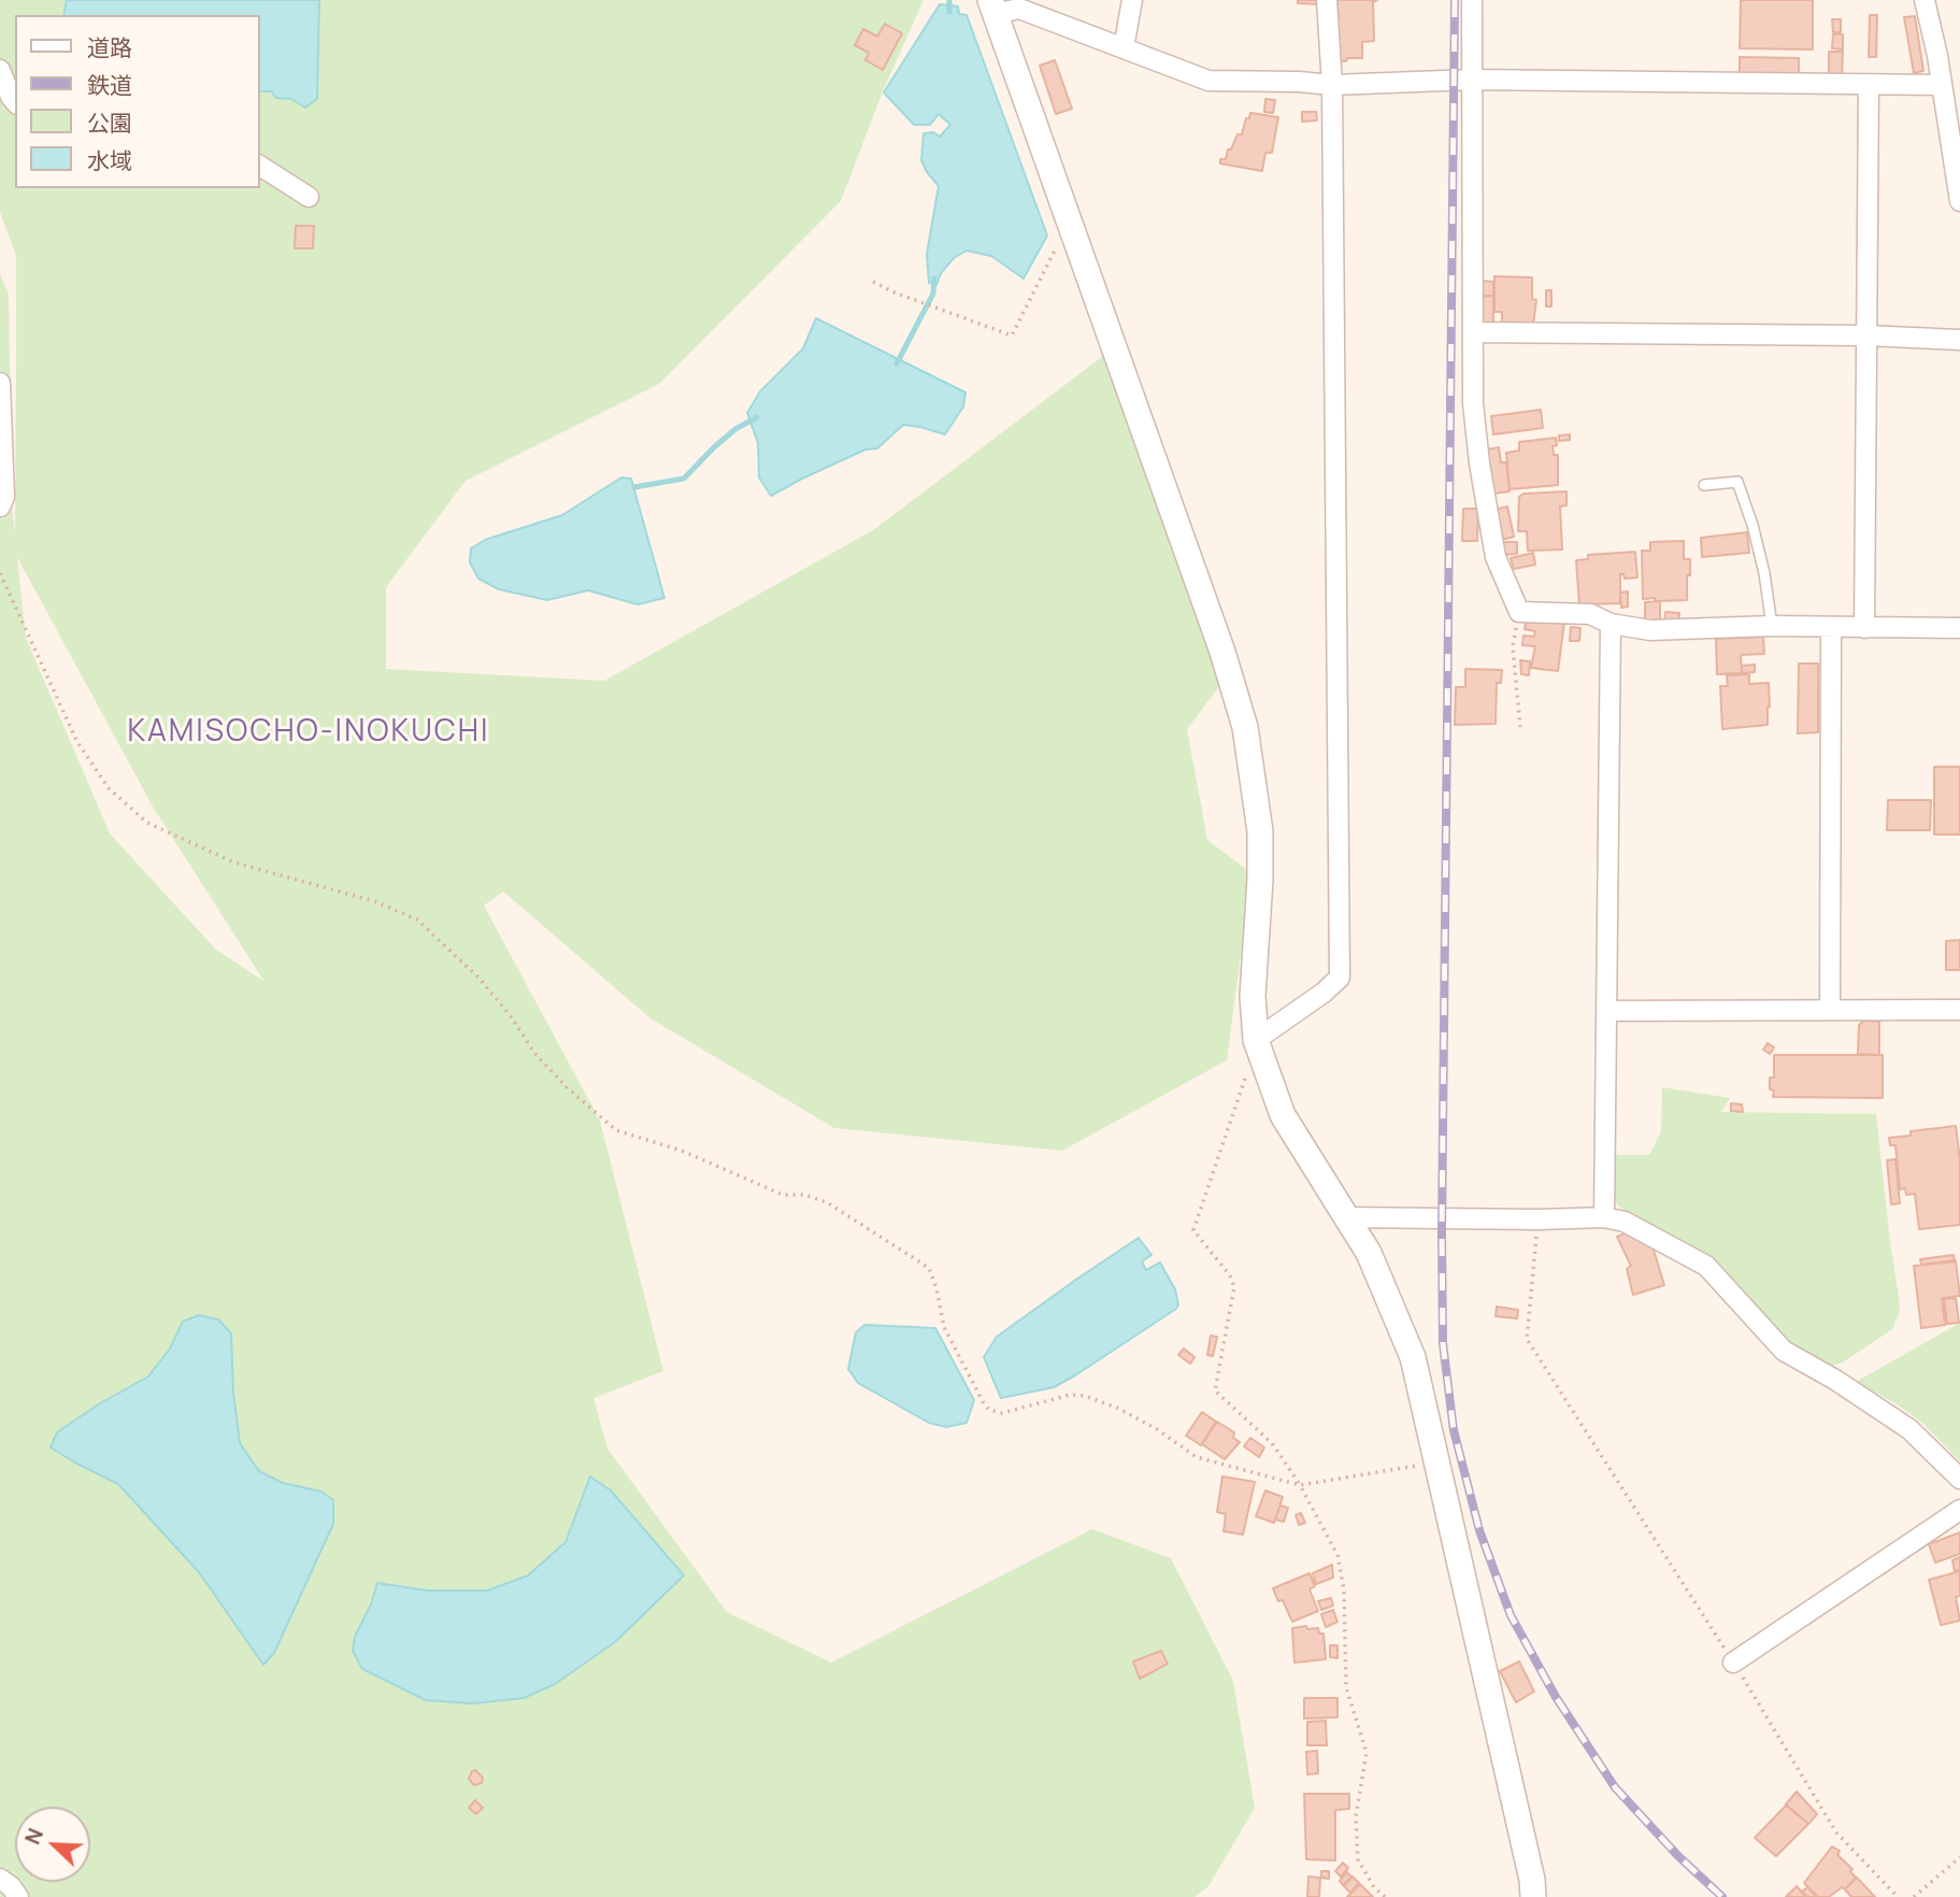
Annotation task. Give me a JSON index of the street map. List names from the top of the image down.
{
  "districts": ["KAMISOCHO-INOKUCHI"],
  "legend": [
    "道路",
    "鉄道",
    "公園",
    "水域"
  ],
  "north": "top left"
}
